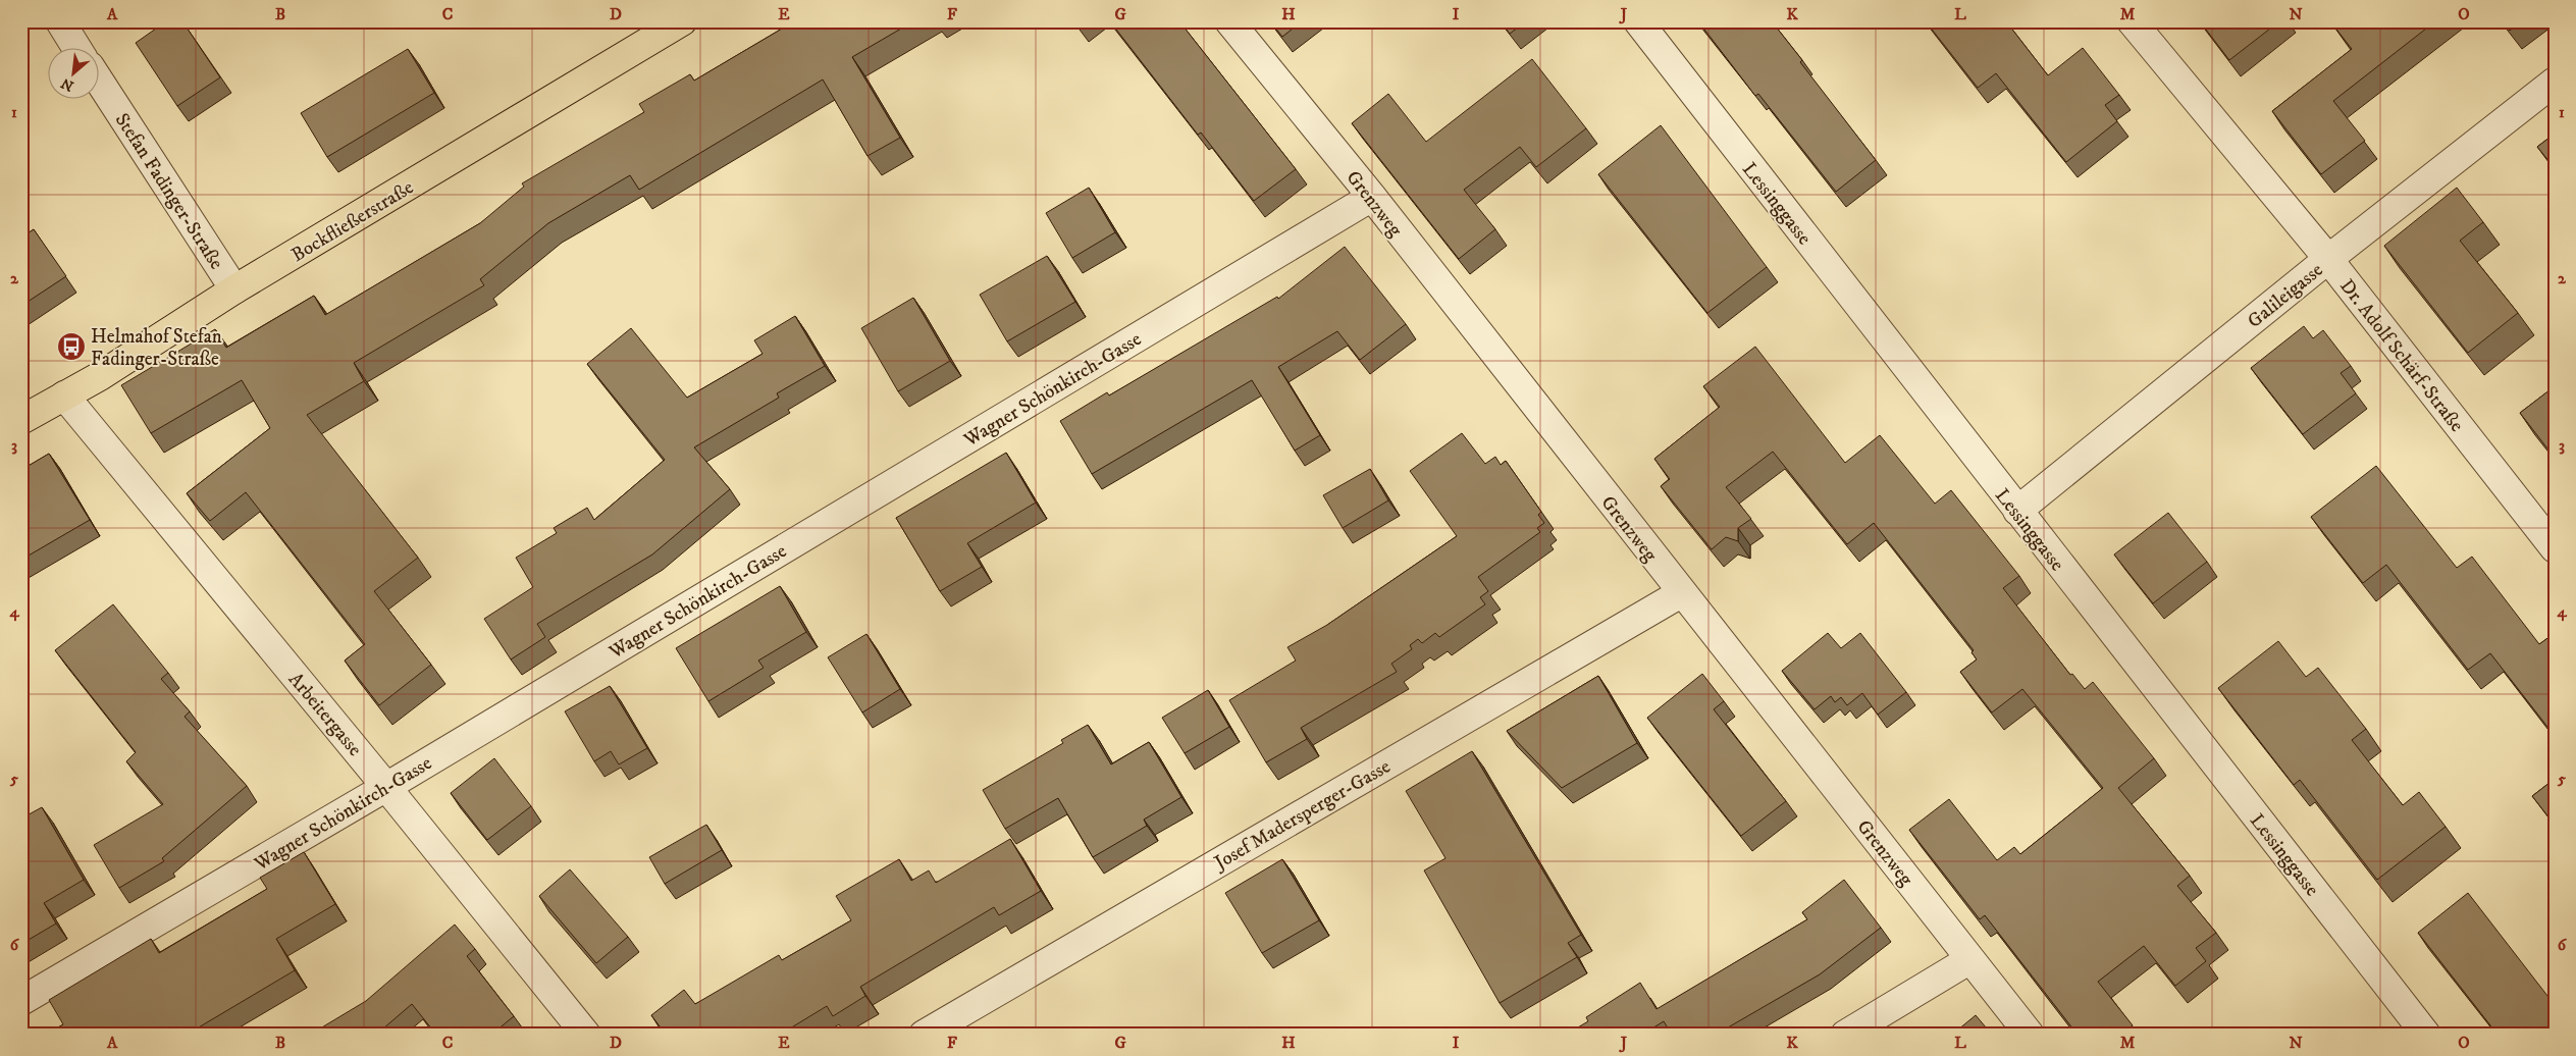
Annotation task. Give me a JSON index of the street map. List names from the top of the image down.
{
  "streets": {
    "main road": ["Bockfließerstraße"],
    "street": [
      "Stefan Fadinger-Straße",
      "Grenzweg",
      "Lessinggasse",
      "Galileigasse",
      "Dr. Adolf Schärf-Straße",
      "Wagner Schönkirch-Gasse",
      "Arbeitergasse",
      "Josef Madersperger-Gasse"
    ]
  },
  "crossings": [
    ["Stefan Fadinger-Straße", "Bockfließerstraße"],
    ["Grenzweg", "Wagner Schönkirch-Gasse"],
    ["Grenzweg", "Josef Madersperger-Gasse"],
    ["Lessinggasse", "Galileigasse"],
    ["Bockfließerstraße", "Arbeitergasse"],
    ["Galileigasse", "Dr. Adolf Schärf-Straße"],
    ["Wagner Schönkirch-Gasse", "Arbeitergasse"]
  ],
  "places": {
    "bus stop": ["Helmahof Stefan Fadinger-Straße"]
  },
  "north": "bottom left",
  "grid": {
    "columns": [
      "A",
      "B",
      "C",
      "D",
      "E",
      "F",
      "G",
      "H",
      "I",
      "J",
      "K",
      "L",
      "M",
      "N",
      "O"
    ],
    "rows": [
      "1",
      "2",
      "3",
      "4",
      "5",
      "6"
    ]
  }
}
